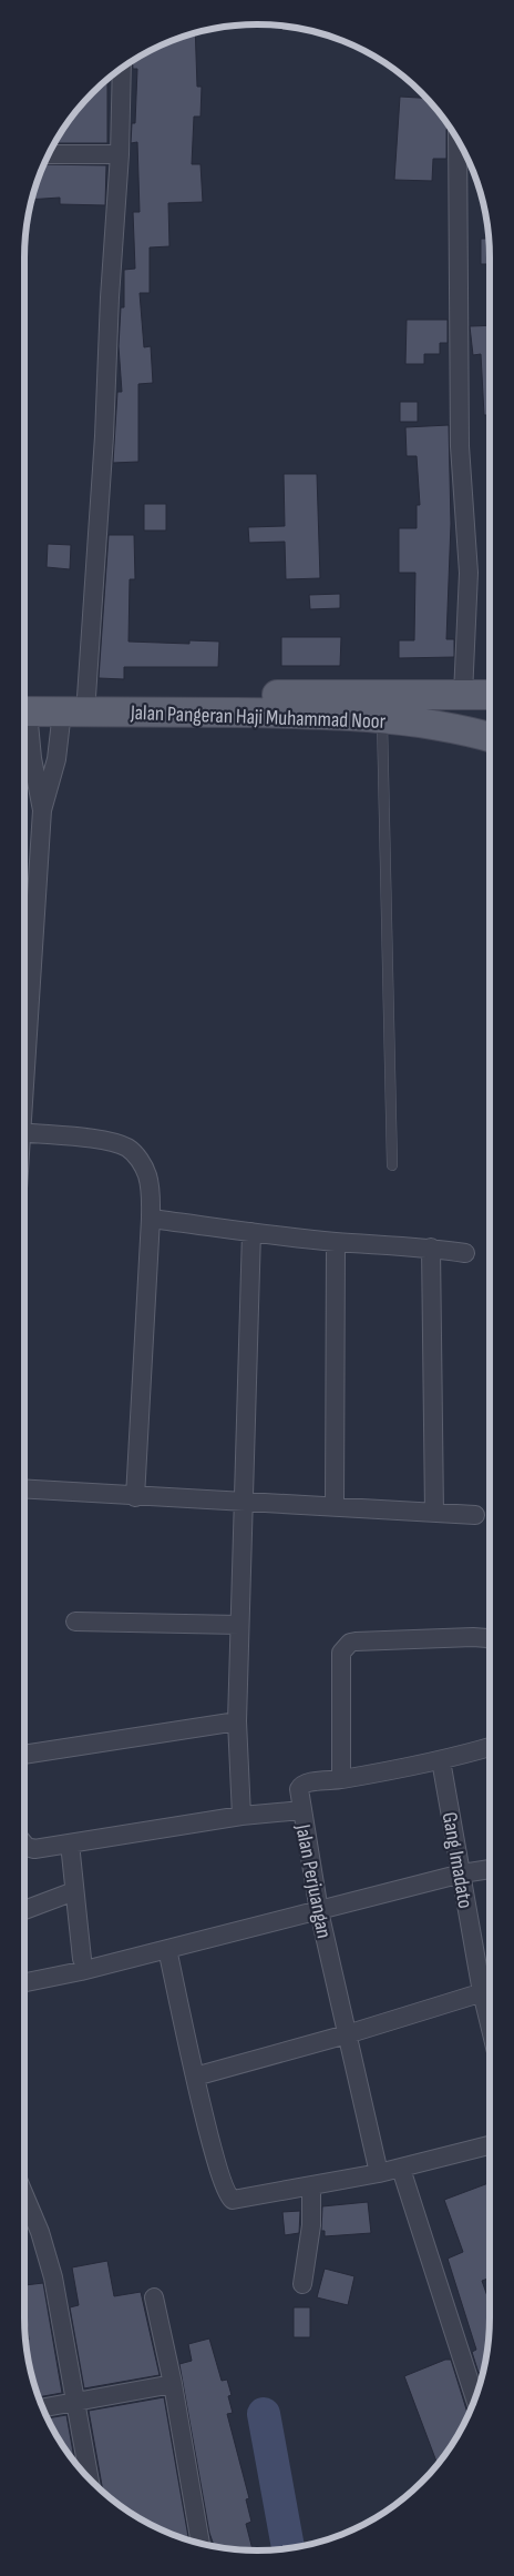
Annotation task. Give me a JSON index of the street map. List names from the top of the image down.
{
  "streets": {
    "main road": ["Jalan Pangeran Haji Muhammad Noor"],
    "street": ["Gang Imadato", "Jalan Perjuangan"]
  },
  "crossings": [
    ["Gang Imadato", "Jalan Perjuangan"]
  ]
}
